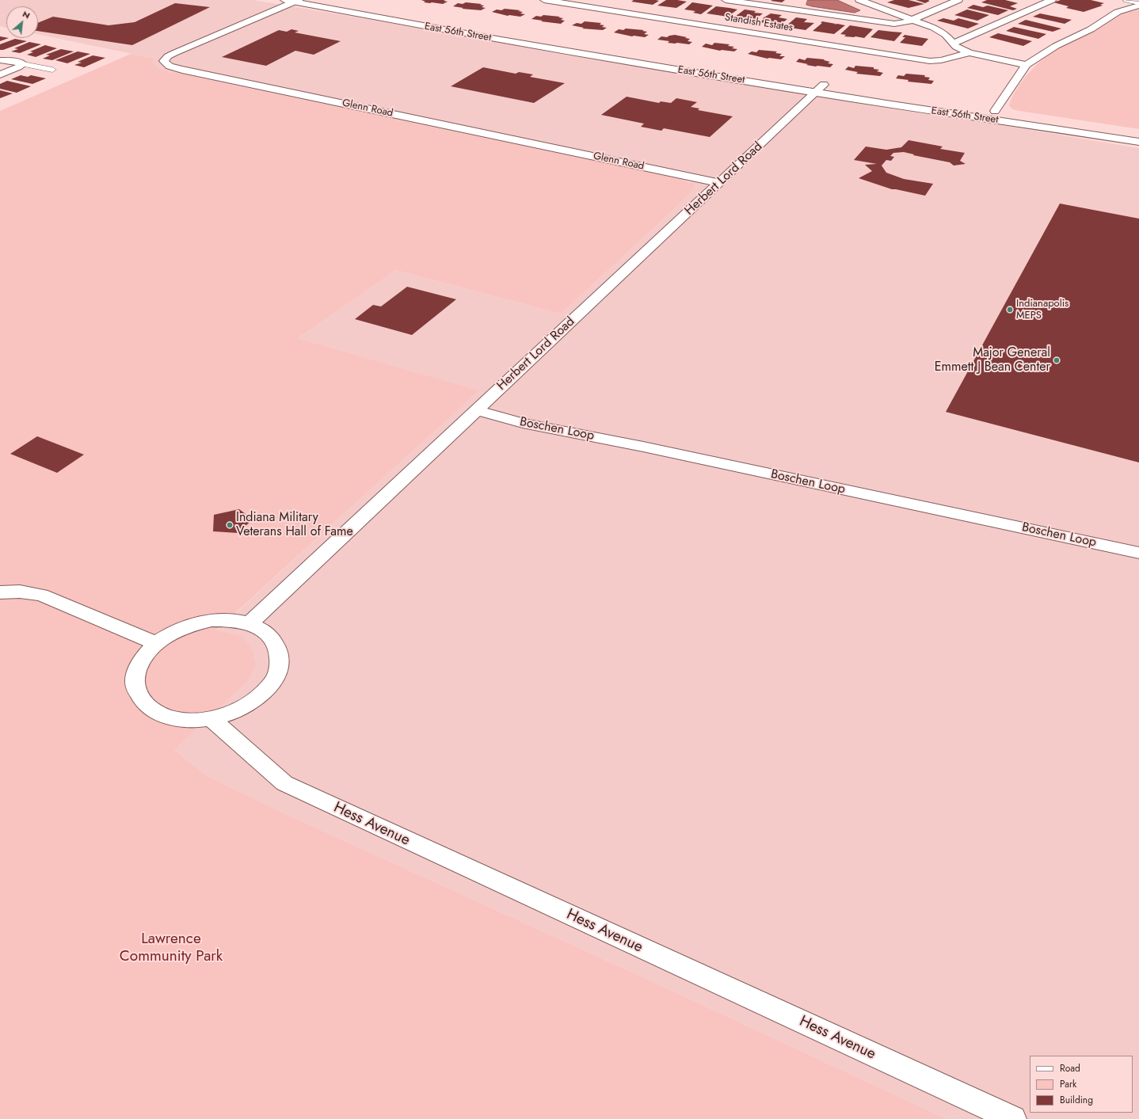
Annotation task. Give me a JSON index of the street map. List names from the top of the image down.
{
  "streets": {
    "street": [
      "Standish Estates",
      "East 56th Street",
      "Glenn Road",
      "Herbert Lord Road",
      "Boschen Loop",
      "Hess Avenue"
    ]
  },
  "crossings": [
    ["East 56th Street", "Glenn Road"],
    ["East 56th Street", "Herbert Lord Road"],
    ["Glenn Road", "Herbert Lord Road"],
    ["Herbert Lord Road", "Boschen Loop"]
  ],
  "parks": ["Lawrence Community Park"],
  "places": ["Indianapolis MEPS", "Major General Emmett J Bean Center", "Indiana Military Veterans Hall of Fame"],
  "legend": ["Road", "Park", "Building"],
  "north": "top right"
}
